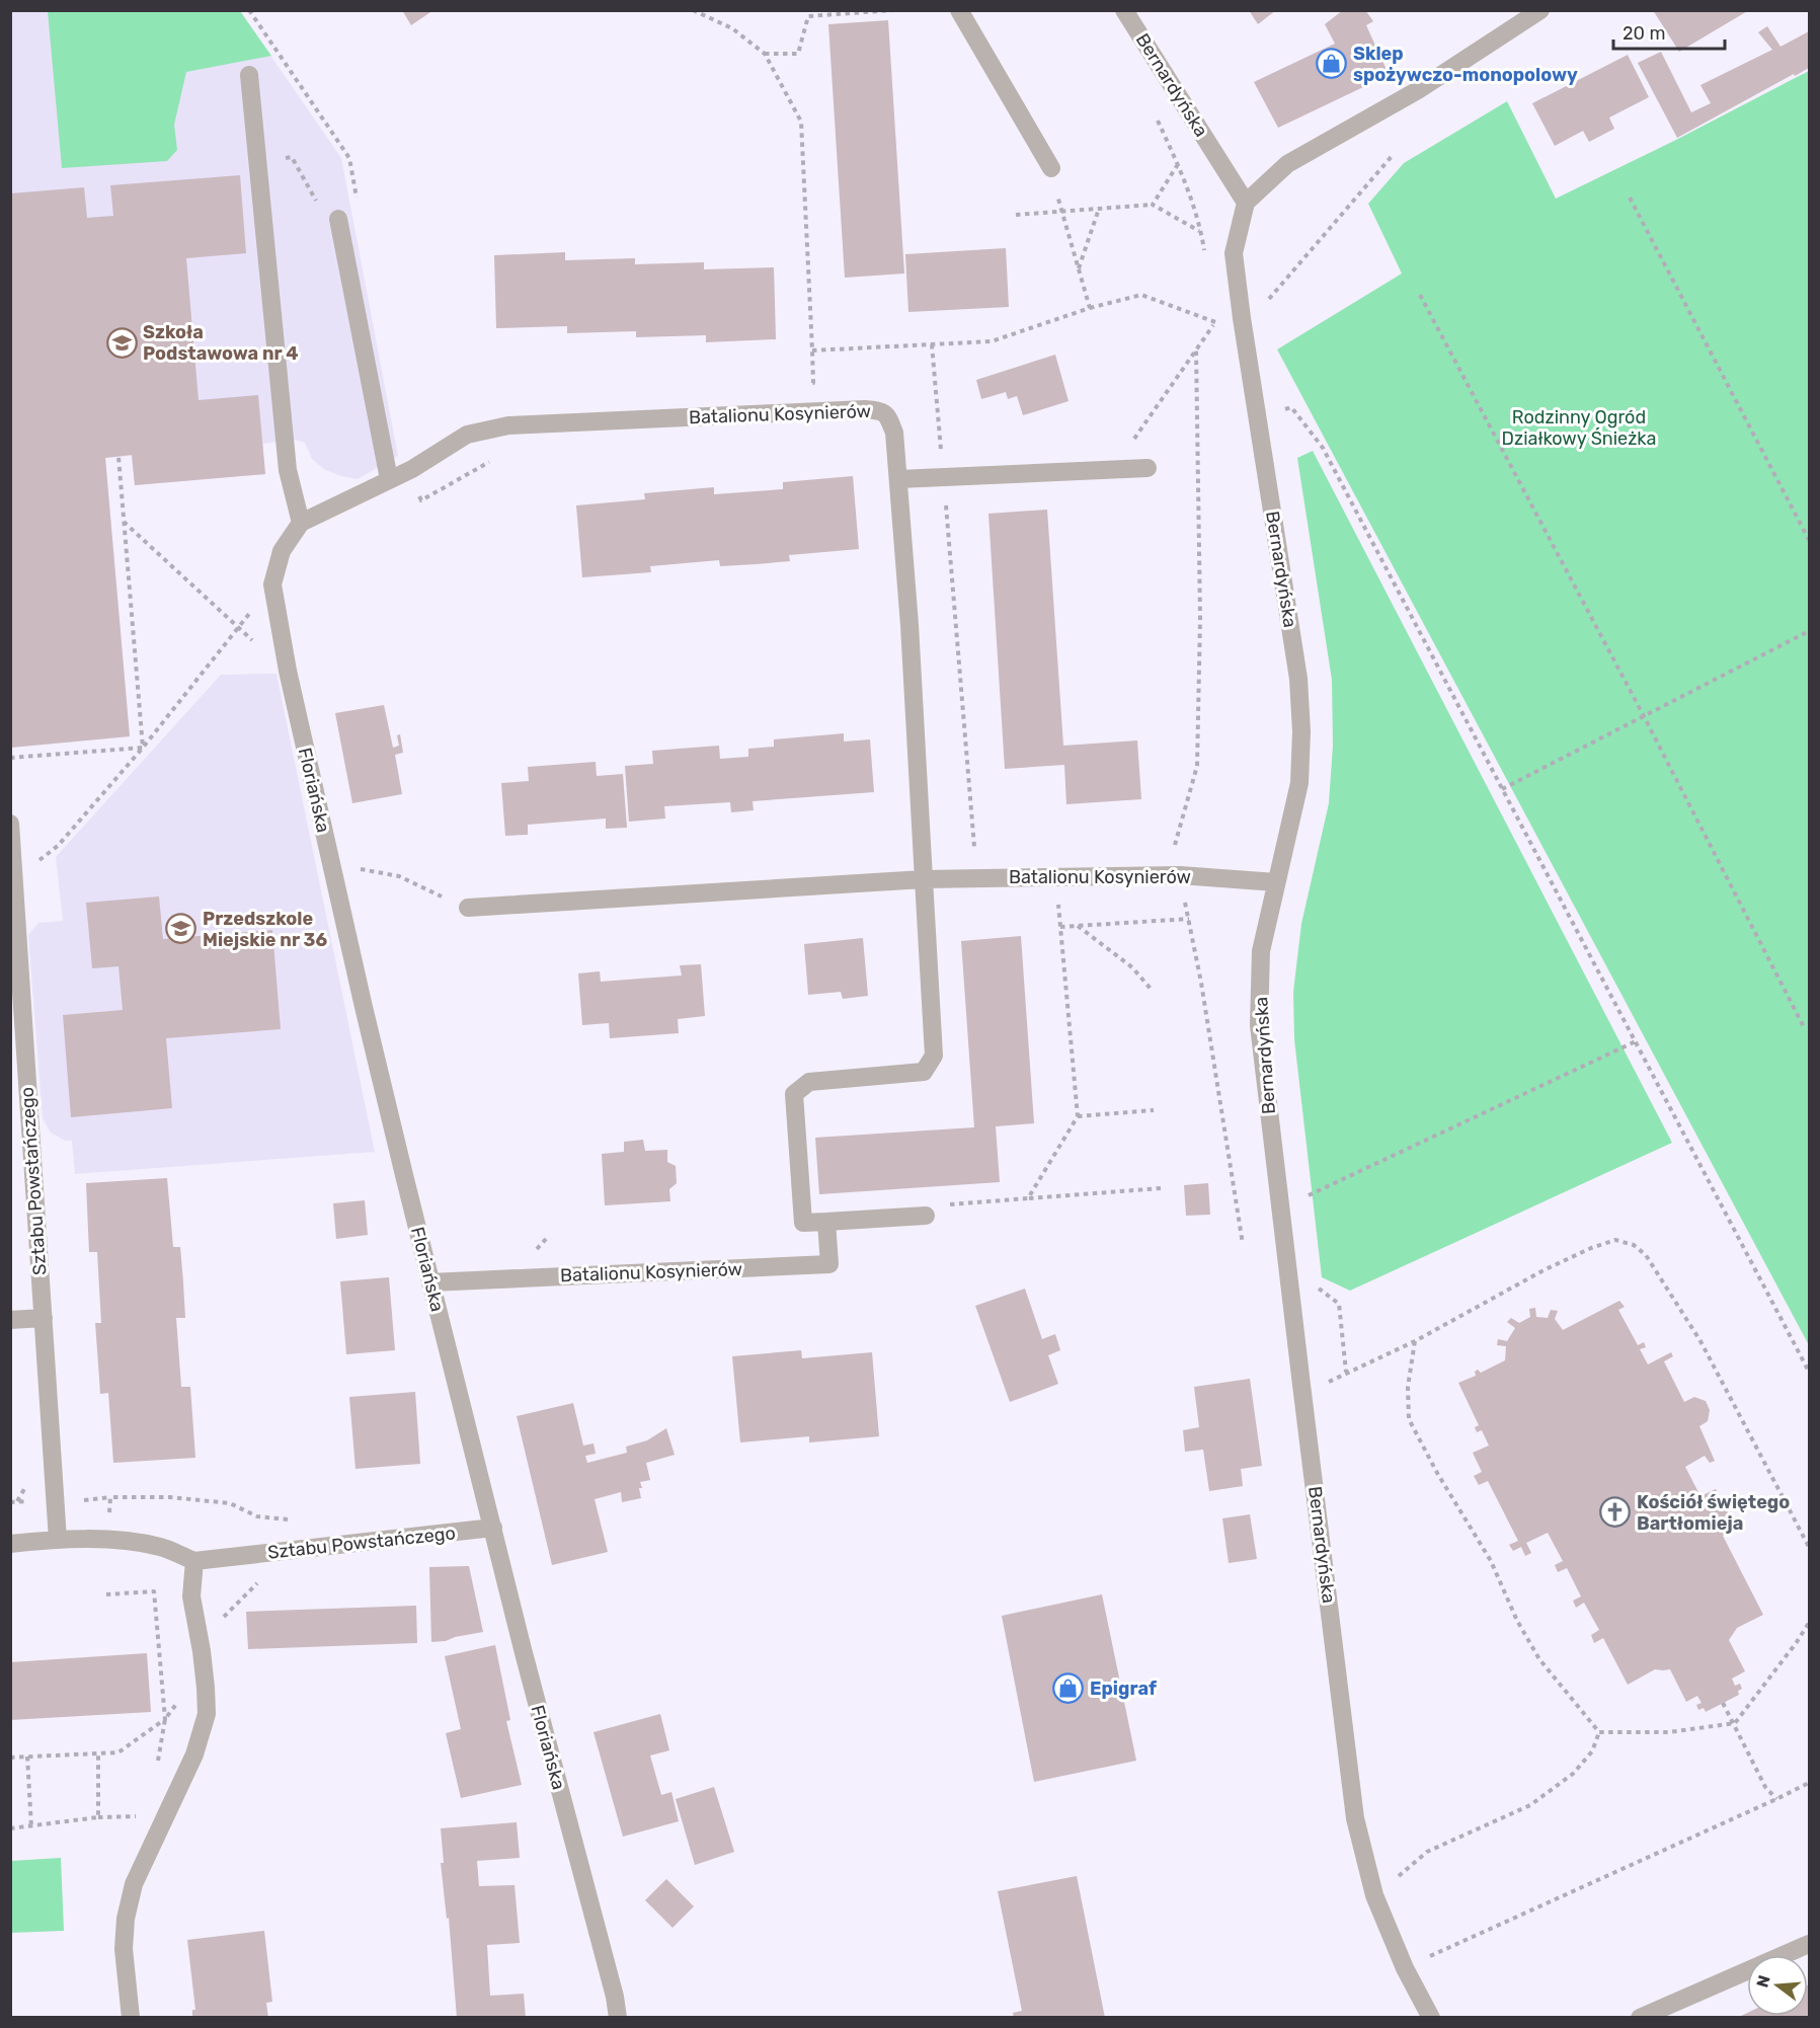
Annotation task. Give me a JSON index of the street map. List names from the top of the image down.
{
  "streets": {
    "street": [
      "Bernardyńska",
      "Batalionu Kosynierów",
      "Floriańska",
      "Sztabu Powstańczego"
    ]
  },
  "crossings": [
    ["Bernardyńska", "Batalionu Kosynierów"],
    ["Batalionu Kosynierów", "Floriańska"],
    ["Floriańska", "Sztabu Powstańczego"]
  ],
  "parks": ["Rodzinny Ogród Działkowy Śnieżka"],
  "places": {
    "shop": ["Sklep spożywczo-monopolowy", "Epigraf"],
    "school or university": ["Szkoła Podstawowa nr 4", "Przedszkole Miejskie nr 36"],
    "church": ["Kościół świętego Bartłomieja"]
  },
  "scale_bar": "20 m",
  "north": "left"
}
